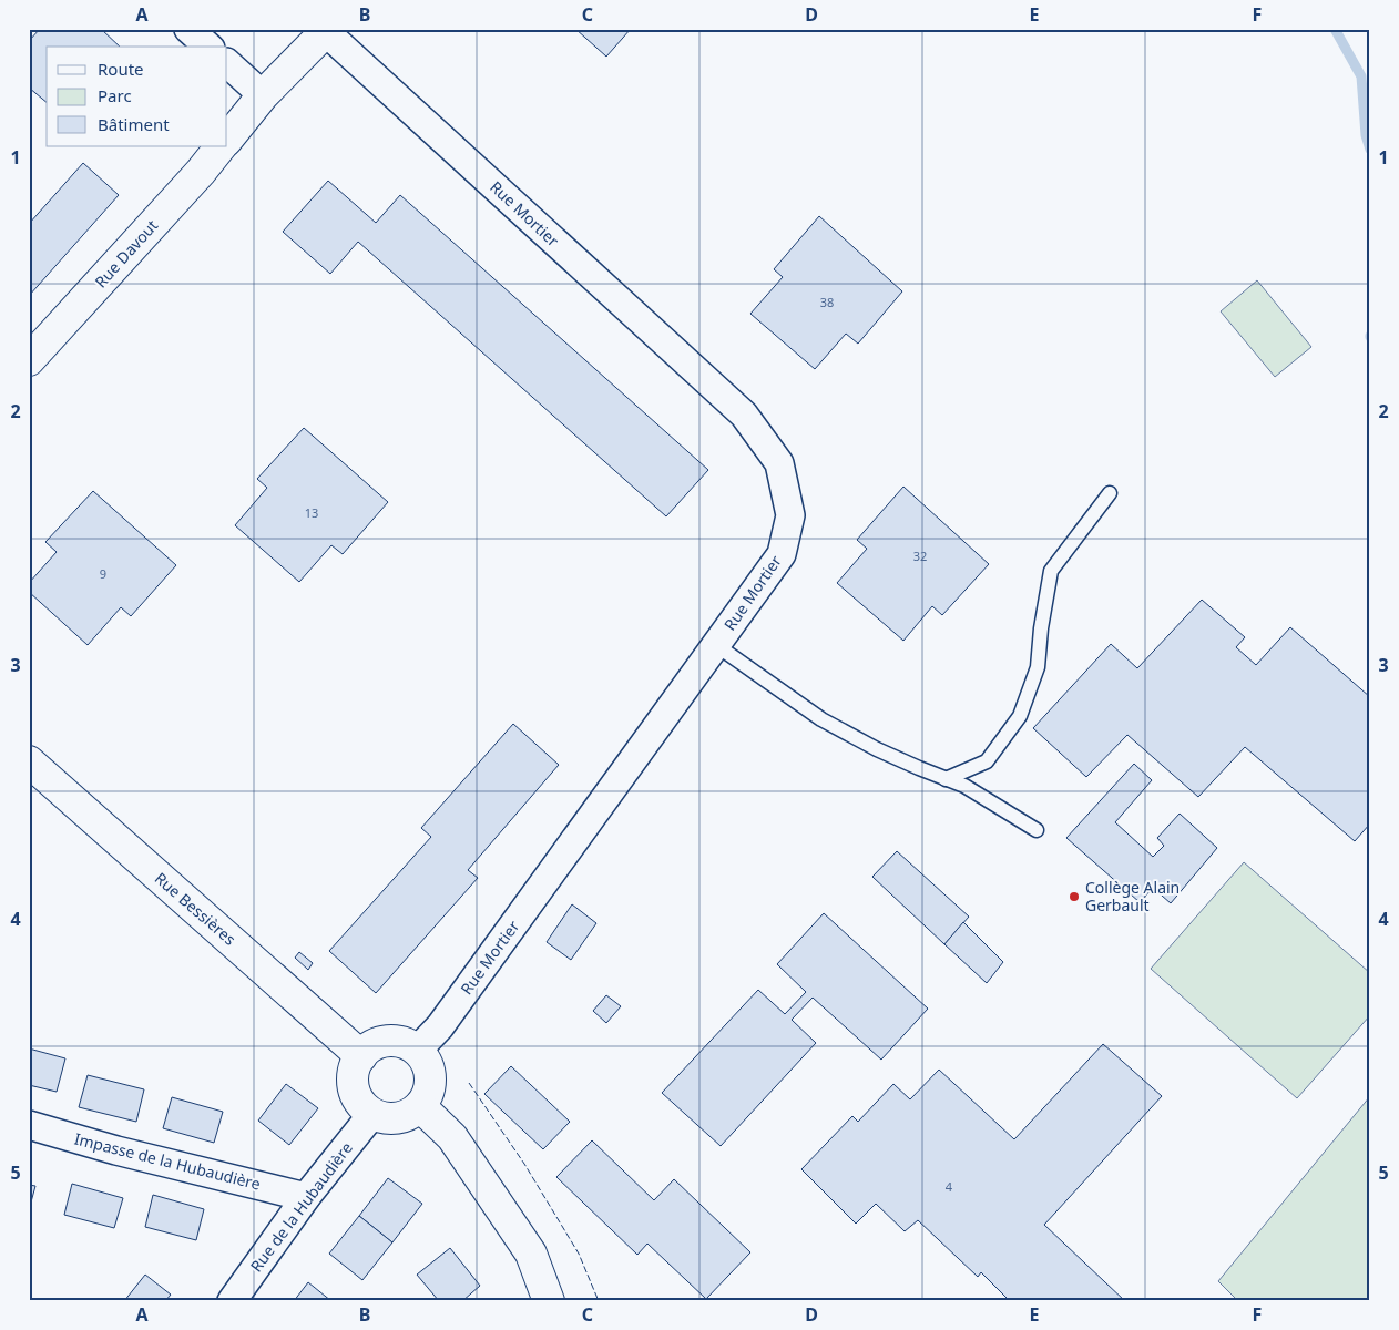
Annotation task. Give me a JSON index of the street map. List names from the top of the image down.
{
  "streets": {
    "street": [
      "Rue Mortier",
      "Rue Davout",
      "Rue Bessières",
      "Impasse de la Hubaudière",
      "Rue de la Hubaudière"
    ]
  },
  "crossings": [
    ["Rue Mortier", "Rue Bessières"],
    ["Rue Mortier", "Rue de la Hubaudière"],
    ["Rue Bessières", "Rue de la Hubaudière"],
    ["Impasse de la Hubaudière", "Rue de la Hubaudière"]
  ],
  "places": ["Collège Alain Gerbault"],
  "house_numbers": [
    "38",
    "13",
    "32",
    "9",
    "4"
  ],
  "legend": ["Route", "Parc", "Bâtiment"],
  "grid": {
    "columns": [
      "A",
      "B",
      "C",
      "D",
      "E",
      "F"
    ],
    "rows": [
      "1",
      "2",
      "3",
      "4",
      "5"
    ]
  }
}
